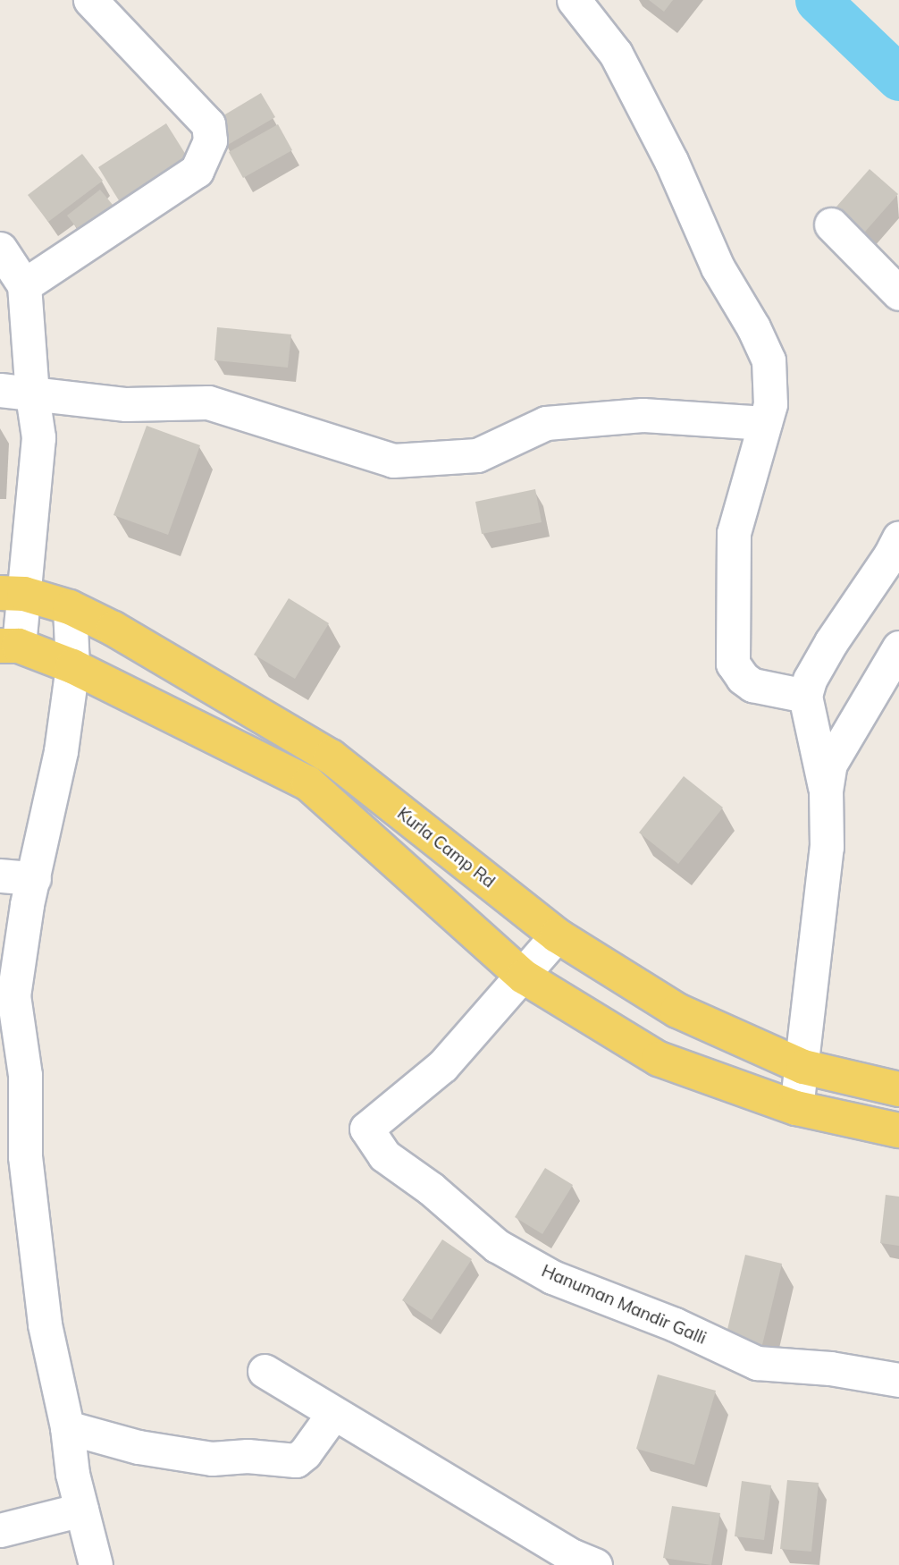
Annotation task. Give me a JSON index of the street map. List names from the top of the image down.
{
  "streets": {
    "main road": ["Kurla Camp Rd"],
    "street": ["Hanuman Mandir Galli"]
  },
  "crossings": [
    ["Kurla Camp Rd", "Hanuman Mandir Galli"]
  ]
}
